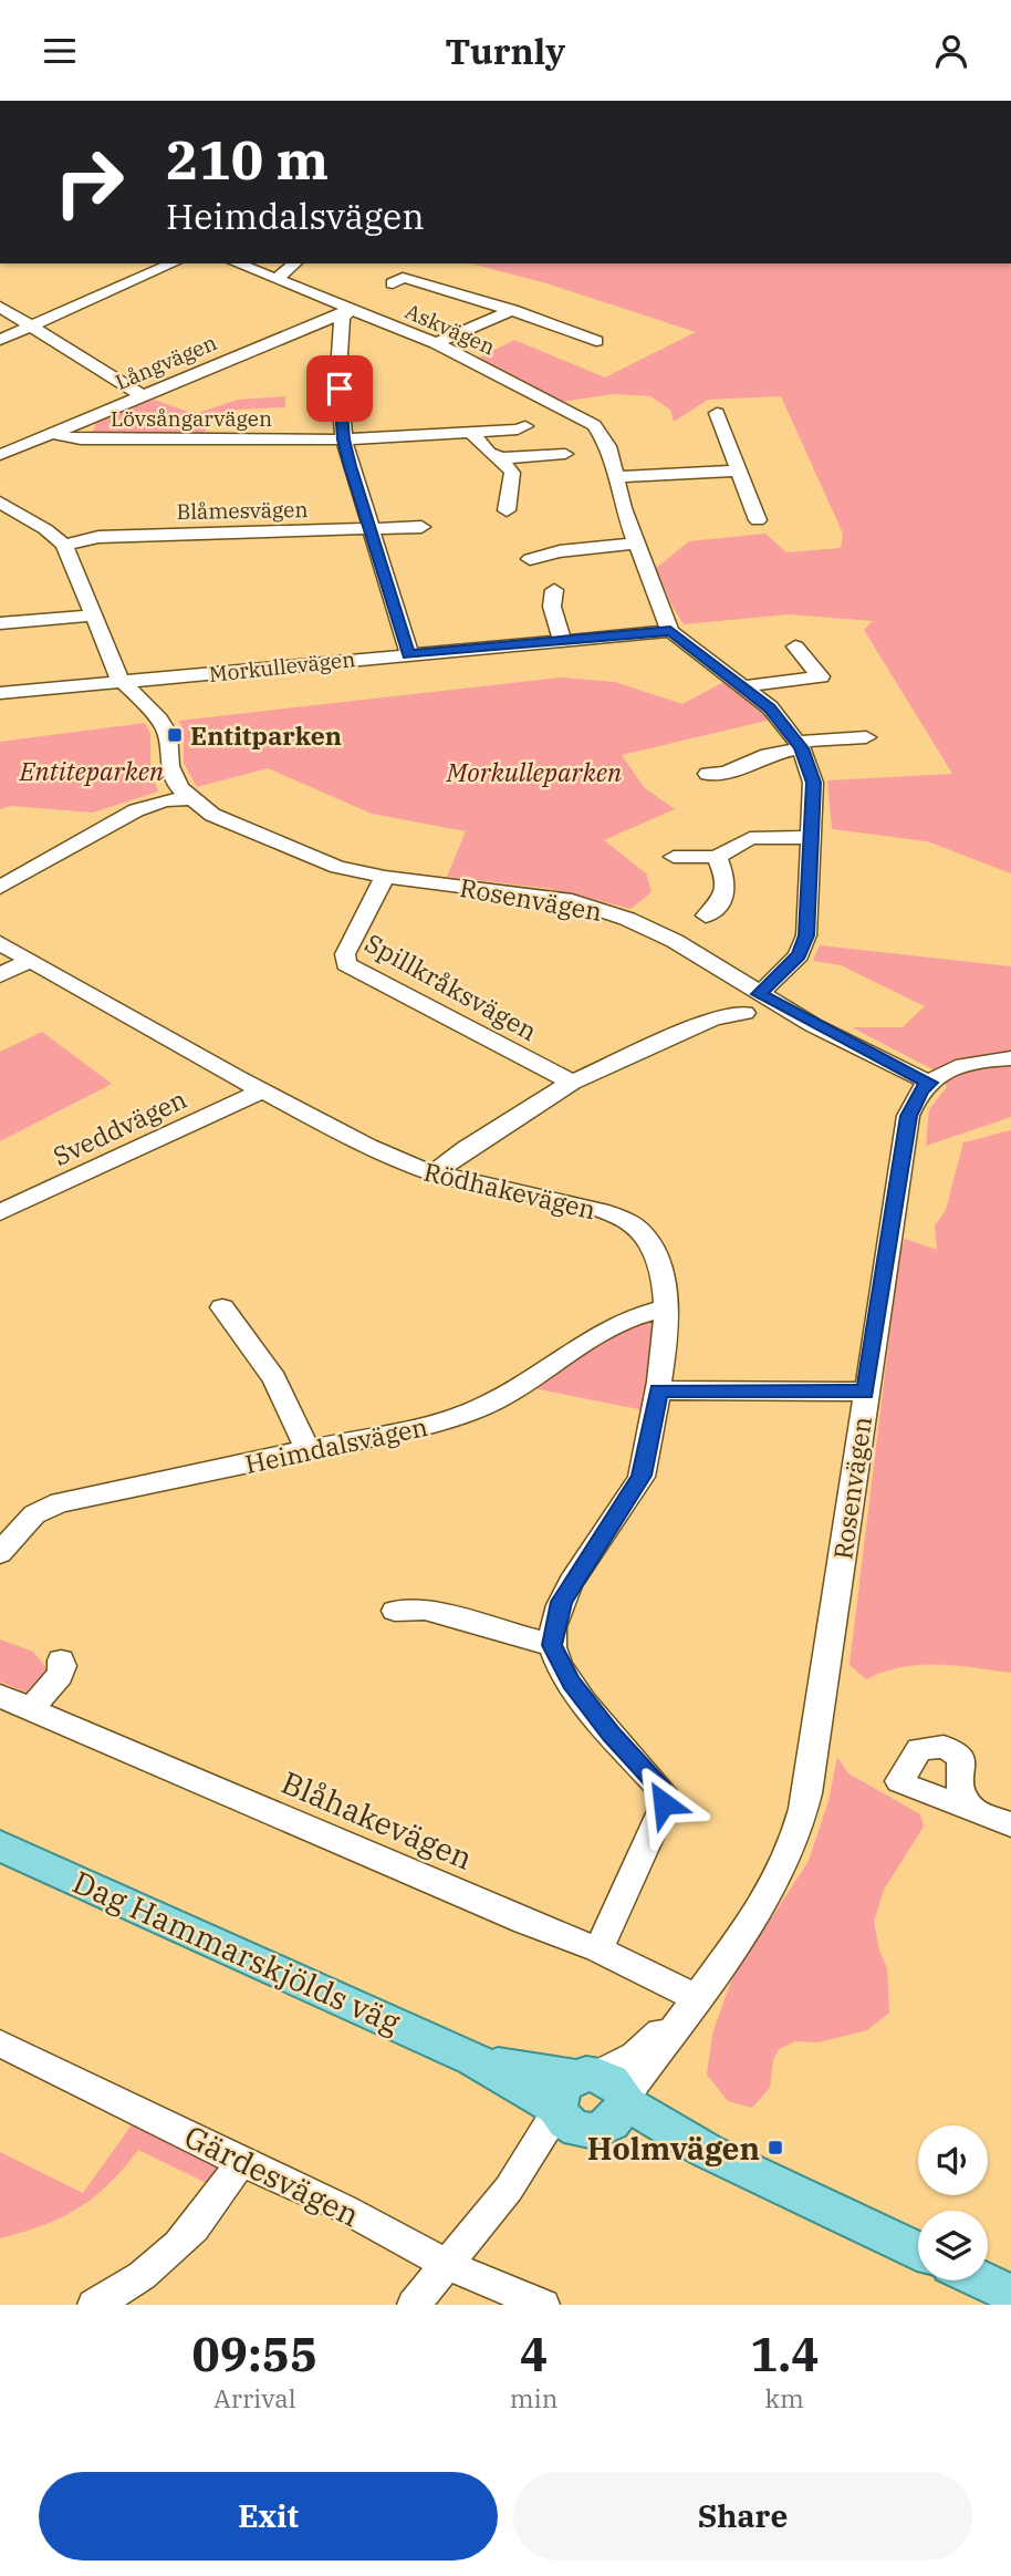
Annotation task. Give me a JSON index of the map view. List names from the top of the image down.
{
  "streets": {
    "main road": ["Dag Hammarskjölds väg"],
    "street": [
      "Askvägen",
      "Långvägen",
      "Lövsångarvägen",
      "Blåmesvägen",
      "Morkullevägen",
      "Rosenvägen",
      "Spillkråksvägen",
      "Sveddvägen",
      "Rödhakevägen",
      "Heimdalsvägen",
      "Blåhakevägen",
      "Gärdesvägen"
    ]
  },
  "crossings": [
    ["Askvägen", "Långvägen"],
    ["Askvägen", "Morkullevägen"],
    ["Långvägen", "Lövsångarvägen"],
    ["Blåmesvägen", "Rosenvägen"],
    ["Morkullevägen", "Rosenvägen"],
    ["Rosenvägen", "Spillkråksvägen"],
    ["Rosenvägen", "Blåhakevägen"],
    ["Rosenvägen", "Dag Hammarskjölds väg"],
    ["Sveddvägen", "Rödhakevägen"],
    ["Rödhakevägen", "Heimdalsvägen"]
  ],
  "parks": ["Entiteparken", "Morkulleparken"],
  "places": {
    "transit": ["Entitparken", "Holmvägen"]
  },
  "page": {
    "header": "Turnly",
    "turn": ["210 m", "Heimdalsvägen"],
    "eta": [
      "09:55",
      "Arrival",
      "4",
      "min",
      "1.4",
      "km"
    ],
    "buttons": ["Exit", "Share"]
  }
}
